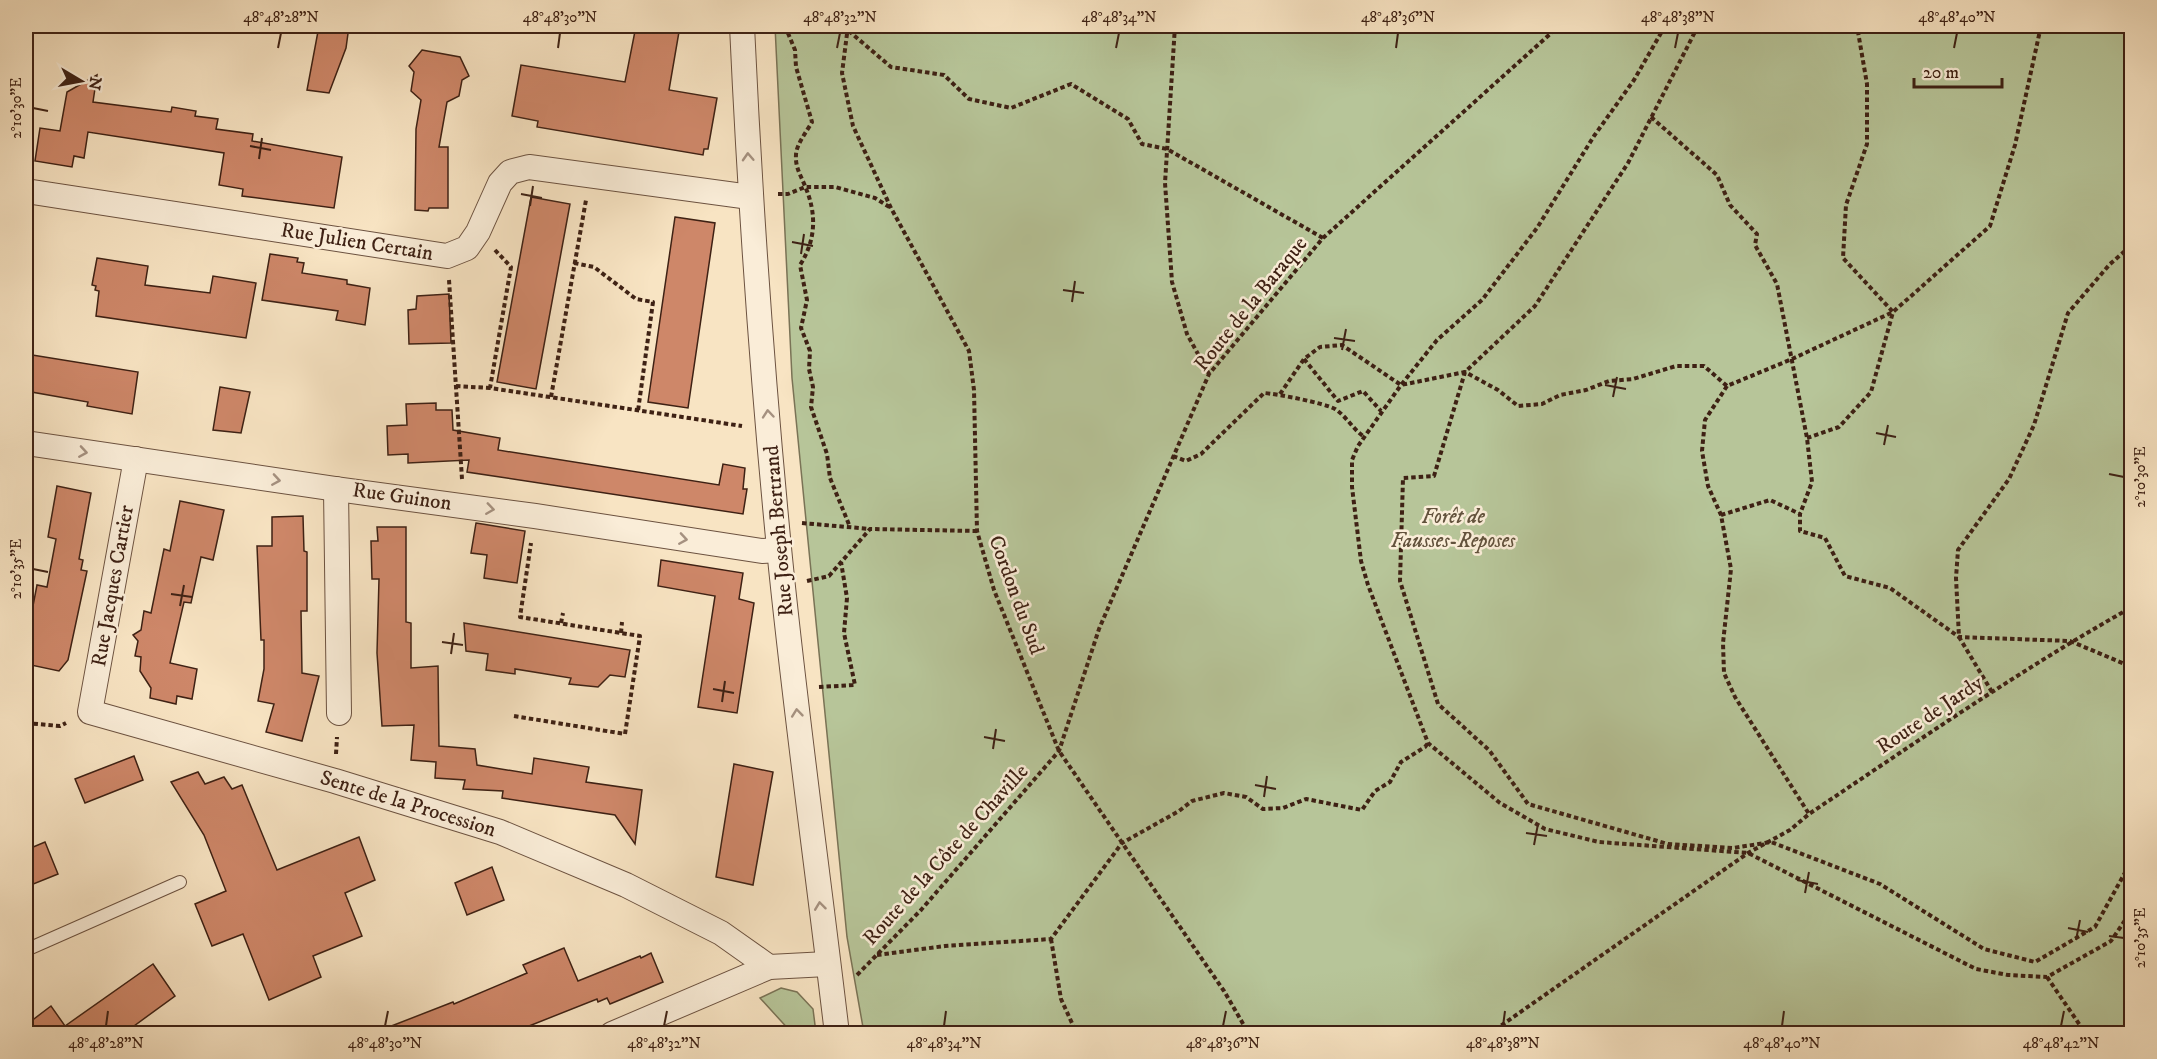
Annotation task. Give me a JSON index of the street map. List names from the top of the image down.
{
  "streets": {
    "street": [
      "Rue Julien Certain",
      "Rue Guinon",
      "Rue Joseph Bertrand",
      "Rue Jacques Cartier",
      "Sente de la Procession"
    ],
    "path": [
      "Route de la Baraque",
      "Cordon du Sud",
      "Route de Jardy",
      "Route de la Côte de Chaville"
    ]
  },
  "crossings": [
    ["Rue Julien Certain", "Rue Joseph Bertrand"],
    ["Route de la Baraque", "Cordon du Sud"],
    ["Route de la Baraque", "Route de la Côte de Chaville"],
    ["Rue Guinon", "Rue Joseph Bertrand"],
    ["Rue Guinon", "Rue Jacques Cartier"],
    ["Rue Jacques Cartier", "Sente de la Procession"],
    ["Cordon du Sud", "Route de la Côte de Chaville"]
  ],
  "one_way": ["Rue Guinon", "Rue Joseph Bertrand"],
  "parks": ["Forêt de Fausses-Reposes"],
  "scale_bar": "20 m",
  "north": "right",
  "coordinates": [
    "48°48'28\"N",
    "48°48'30\"N",
    "48°48'32\"N",
    "48°48'34\"N",
    "48°48'36\"N",
    "48°48'38\"N",
    "48°48'40\"N",
    "2°10'30\"E",
    "2°10'35\"E",
    "48°48'42\"N"
  ]
}
